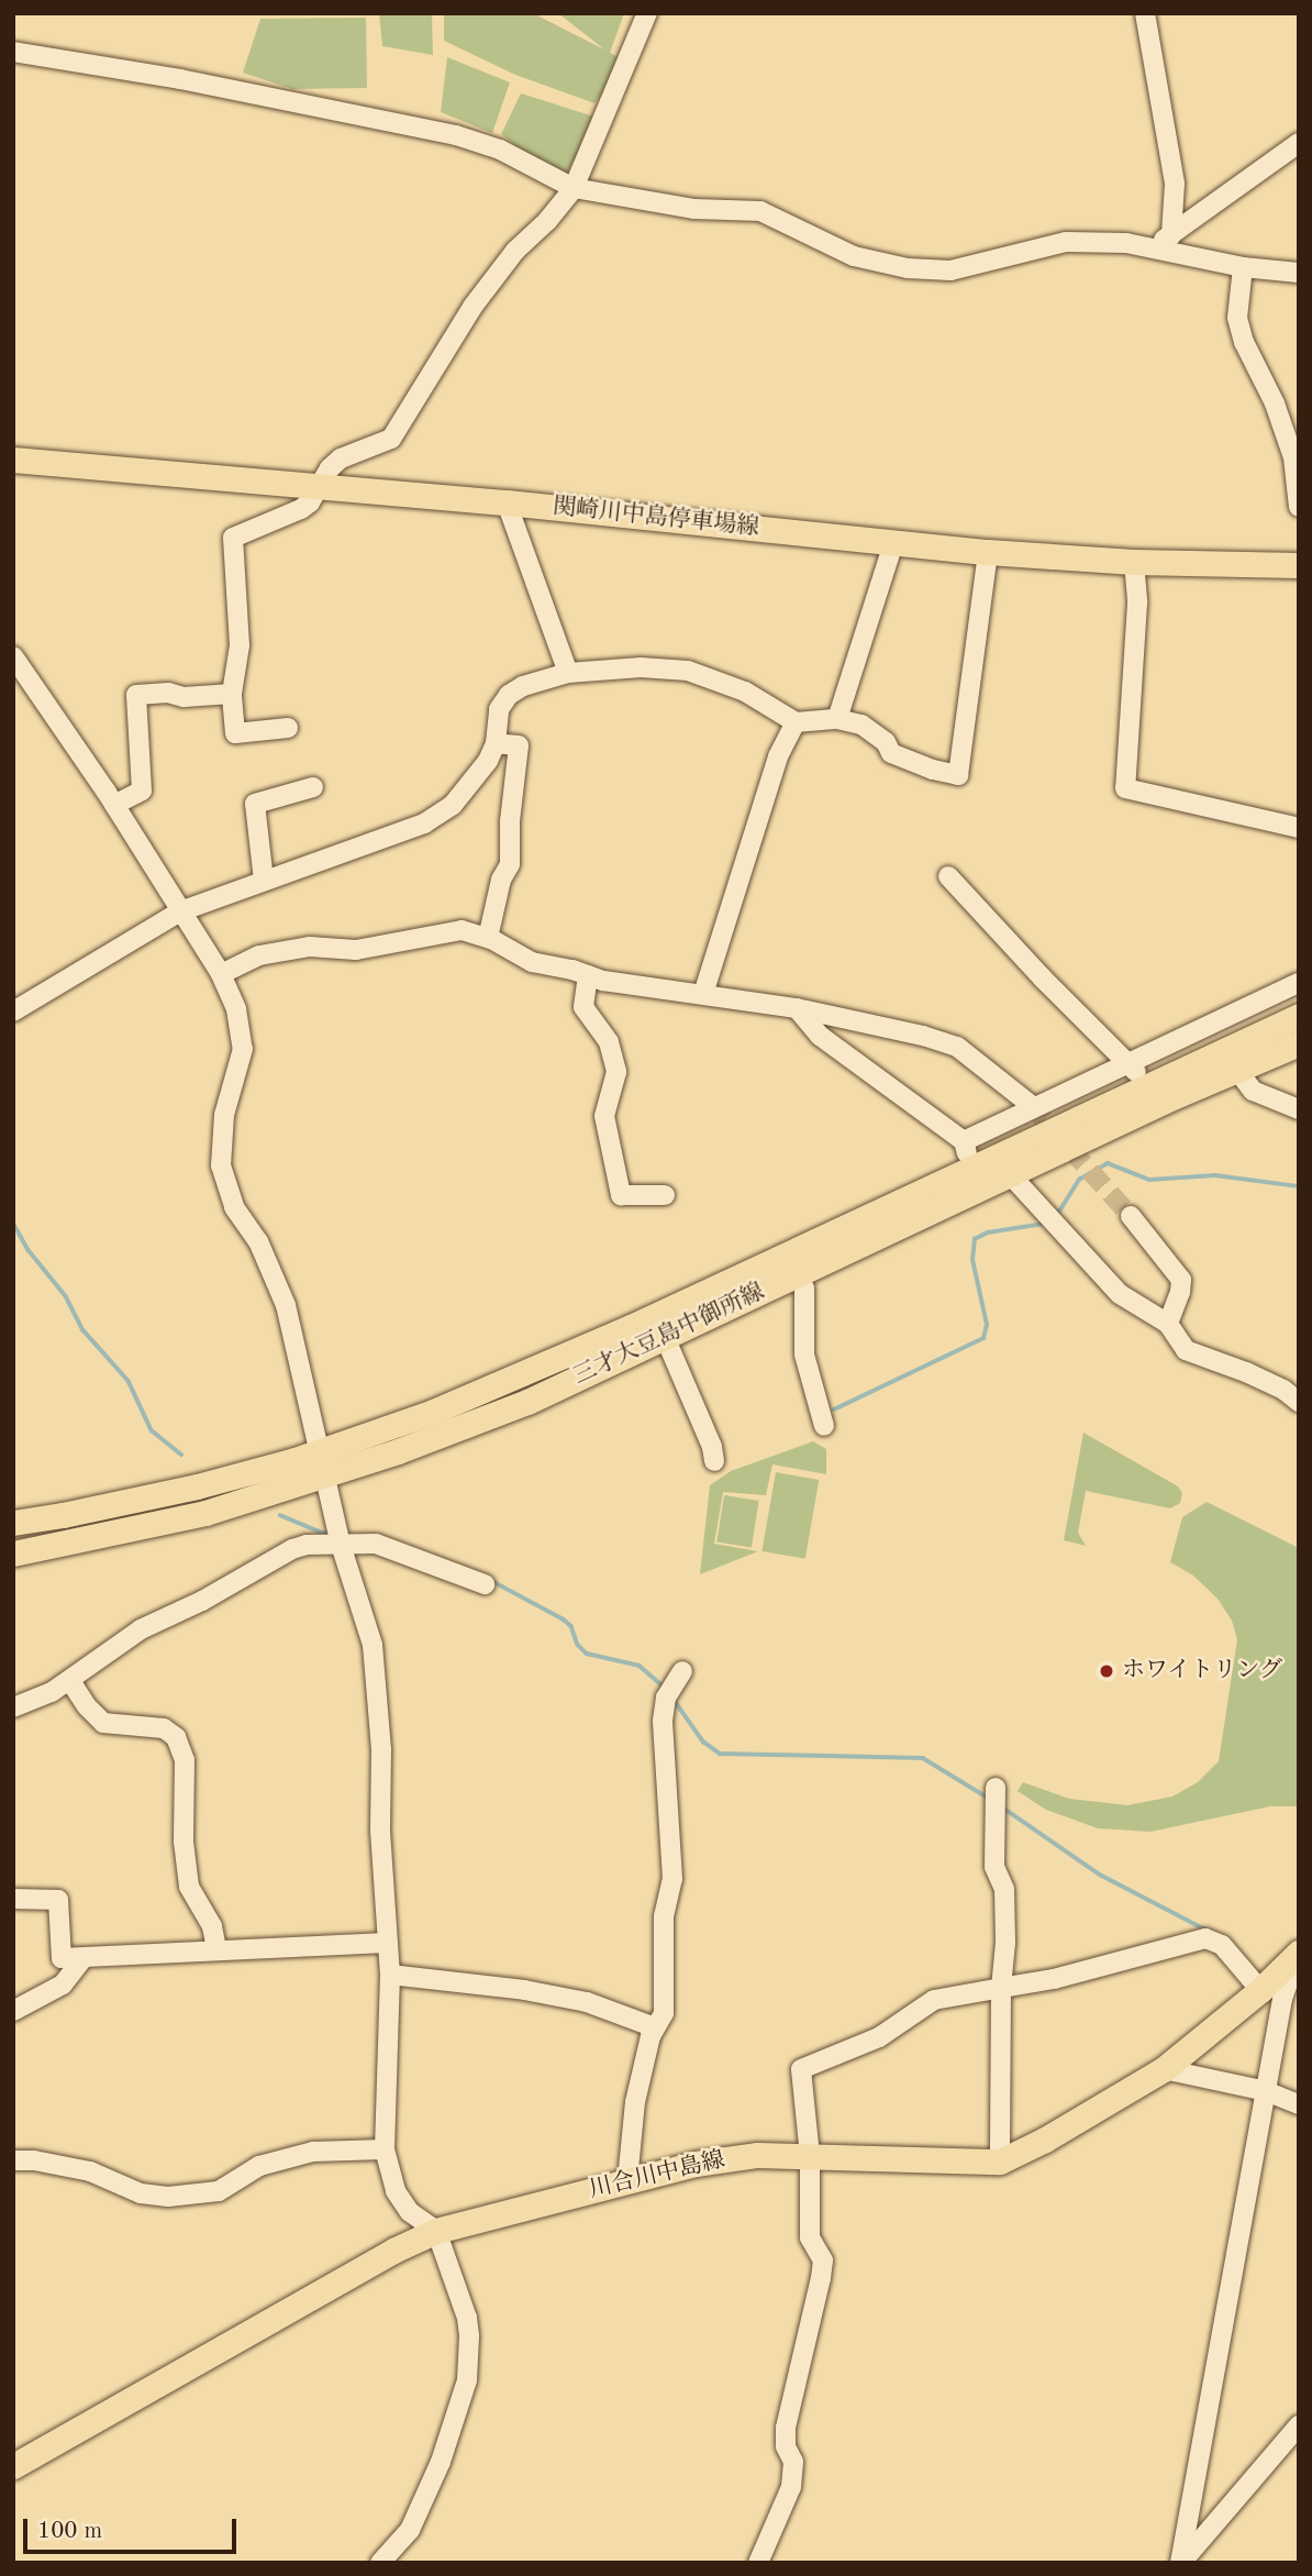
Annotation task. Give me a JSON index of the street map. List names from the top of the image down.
{
  "streets": {
    "main road": ["関崎川中島停車場線", "三才大豆島中御所線", "川合川中島線"]
  },
  "places": ["ホワイトリング"],
  "scale_bar": "100 m"
}
